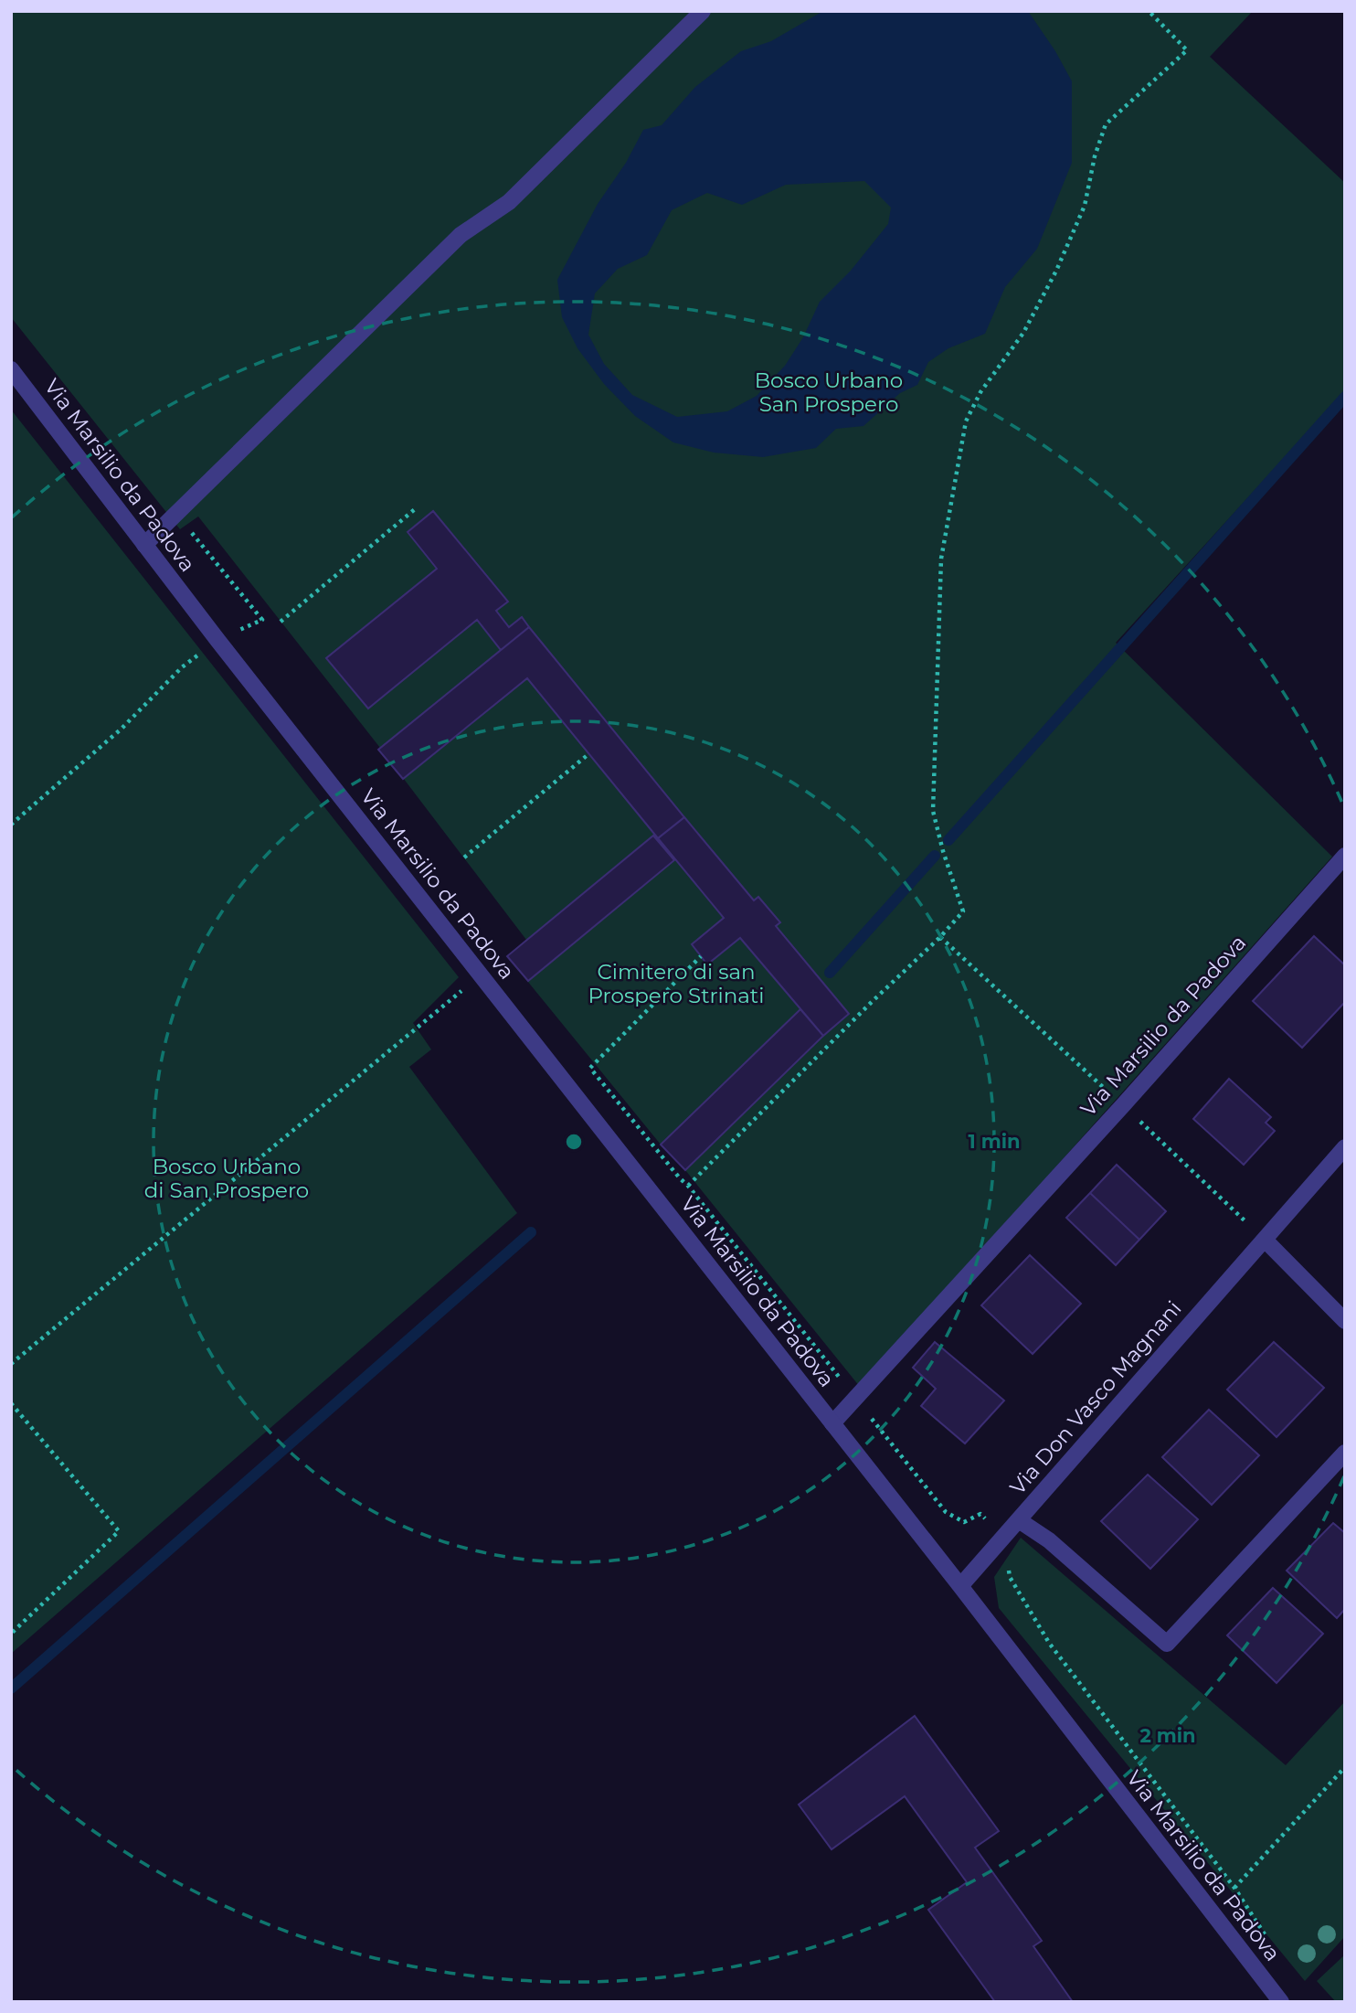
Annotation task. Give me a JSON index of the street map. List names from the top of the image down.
{
  "streets": {
    "street": ["Via Marsilio da Padova", "Via Don Vasco Magnani"]
  },
  "crossings": [
    ["Via Marsilio da Padova", "Via Don Vasco Magnani"]
  ],
  "parks": ["Bosco Urbano San Prospero", "Cimitero di san Prospero Strinati", "Bosco Urbano di San Prospero"],
  "rings": ["1 min", "2 min"]
}
